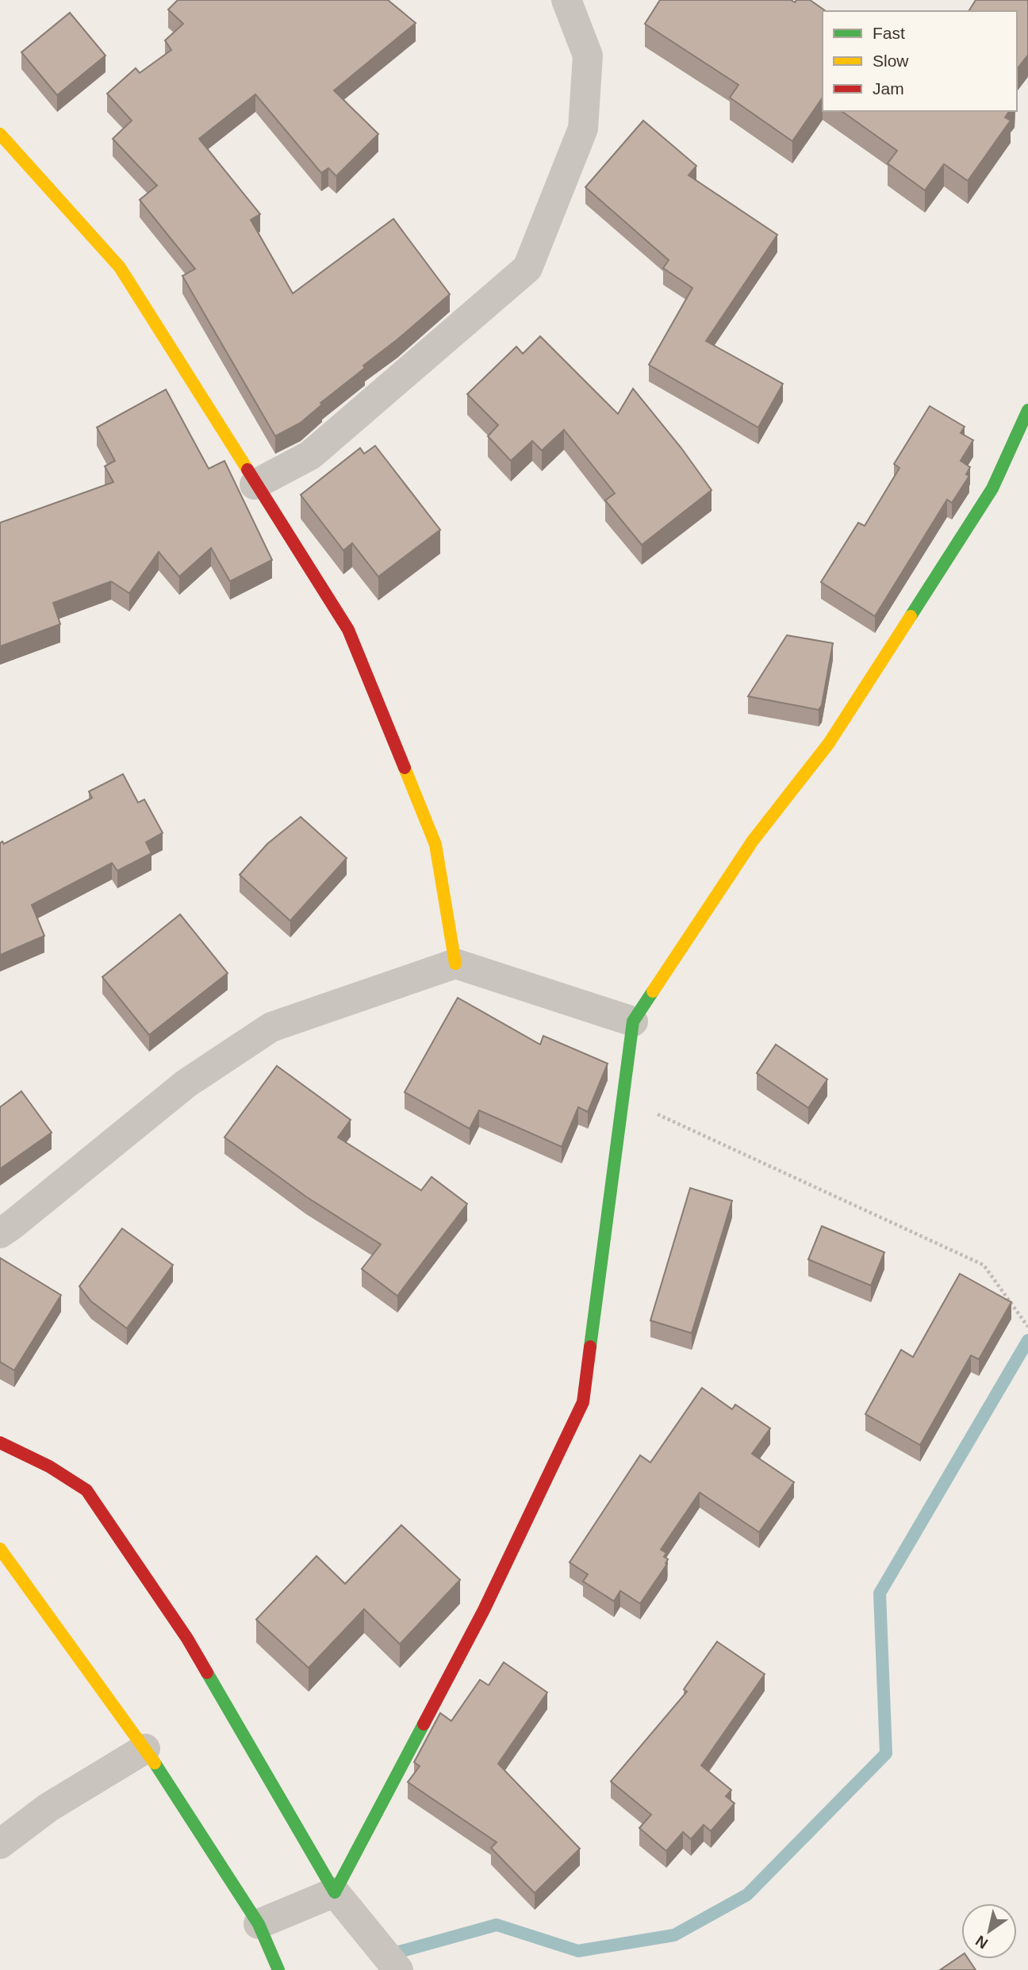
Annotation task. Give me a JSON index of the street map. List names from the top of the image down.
{
  "legend": ["Fast", "Slow", "Jam"],
  "north": "bottom left"
}
